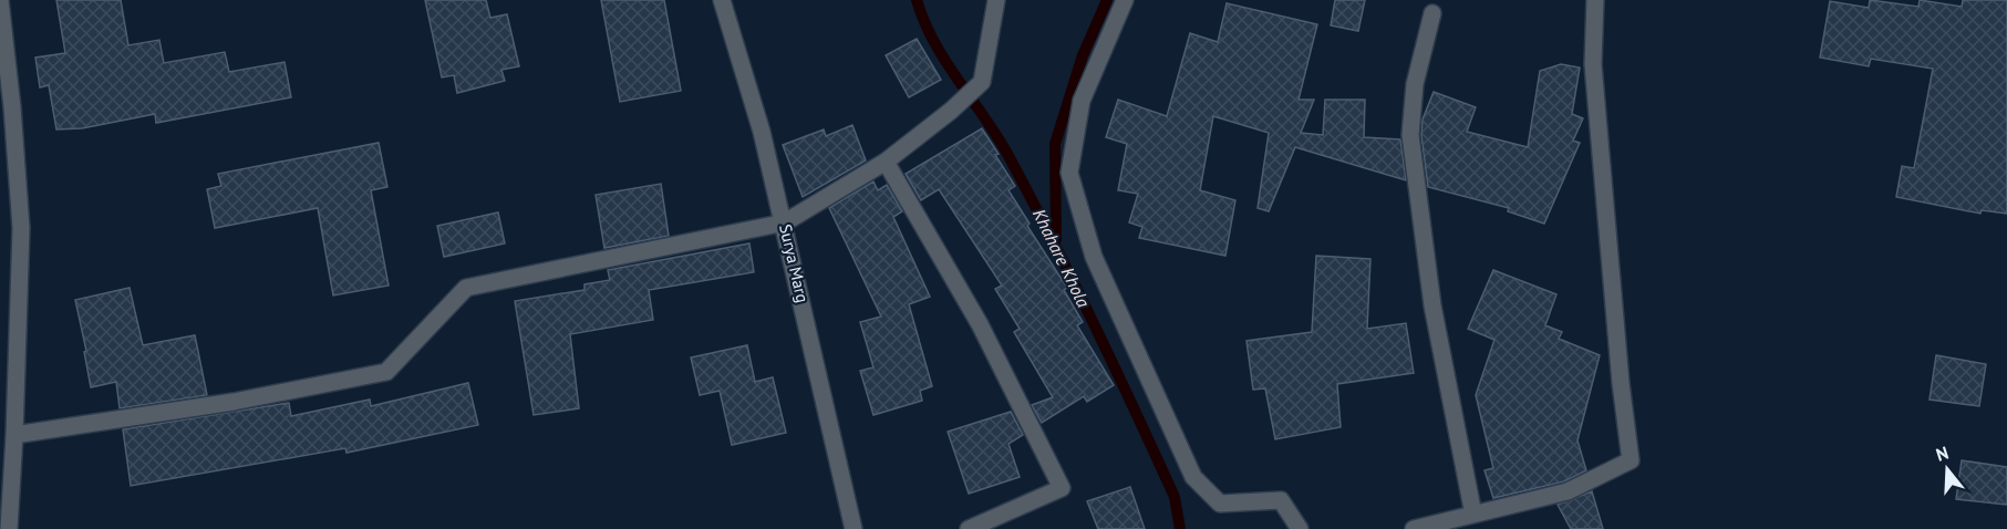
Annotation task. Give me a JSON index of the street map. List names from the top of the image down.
{
  "streets": {
    "street": ["Surya Marg"]
  },
  "water": ["Khahare Khola"],
  "north": "top"
}
